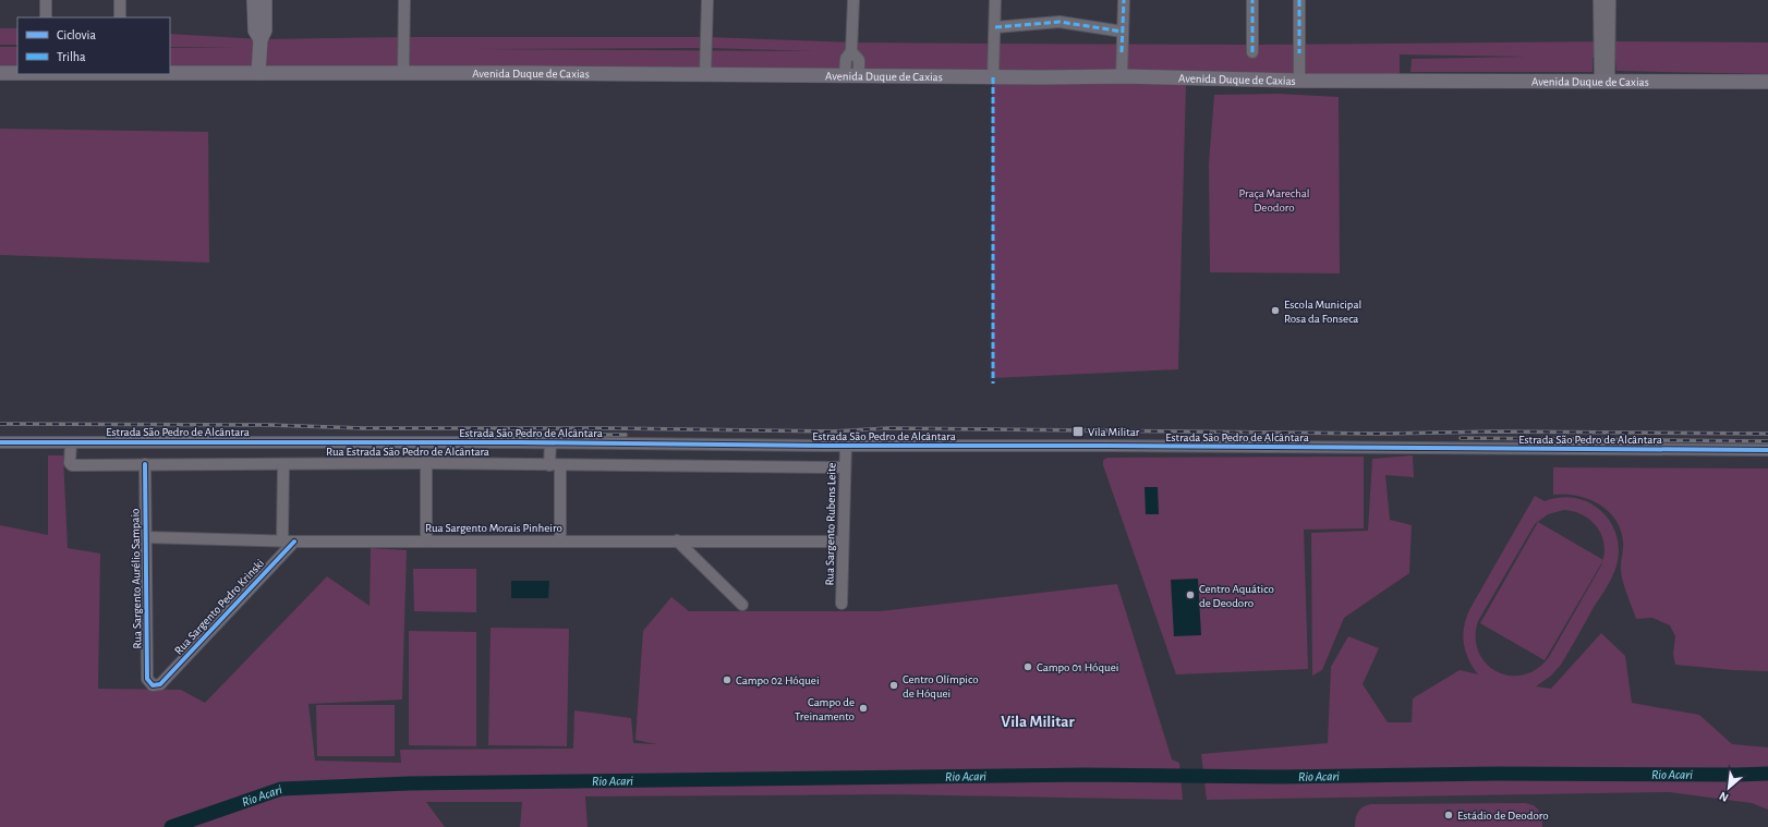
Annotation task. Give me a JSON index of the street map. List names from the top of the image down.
{
  "streets": {
    "main road": ["Avenida Duque de Caxias"],
    "street": [
      "Estrada São Pedro de Alcântara",
      "Rua Estrada São Pedro de Alcântara",
      "Rua Sargento Rubens Leite",
      "Rua Sargento Morais Pinheiro",
      "Rua Sargento Aurélio Sampaio",
      "Rua Sargento Pedro Krinski"
    ]
  },
  "crossings": [
    ["Estrada São Pedro de Alcântara", "Rua Estrada São Pedro de Alcântara"],
    ["Estrada São Pedro de Alcântara", "Rua Sargento Rubens Leite"],
    ["Rua Estrada São Pedro de Alcântara", "Rua Sargento Rubens Leite"],
    ["Rua Estrada São Pedro de Alcântara", "Rua Sargento Aurélio Sampaio"],
    ["Rua Sargento Rubens Leite", "Rua Sargento Morais Pinheiro"],
    ["Rua Sargento Morais Pinheiro", "Rua Sargento Aurélio Sampaio"],
    ["Rua Sargento Morais Pinheiro", "Rua Sargento Pedro Krinski"],
    ["Rua Sargento Aurélio Sampaio", "Rua Sargento Pedro Krinski"]
  ],
  "districts": ["Vila Militar"],
  "water": ["Rio Acari"],
  "parks": ["Praça Marechal Deodoro"],
  "places": {
    "other": [
      "Escola Municipal Rosa da Fonseca",
      "Centro Aquático de Deodoro",
      "Campo 01 Hóquei",
      "Campo 02 Hóquei",
      "Centro Olímpico de Hóquei",
      "Campo de Treinamento",
      "Estádio de Deodoro"
    ],
    "transit": ["Vila Militar"]
  },
  "legend": ["Ciclovia", "Trilha"],
  "north": "bottom left"
}
